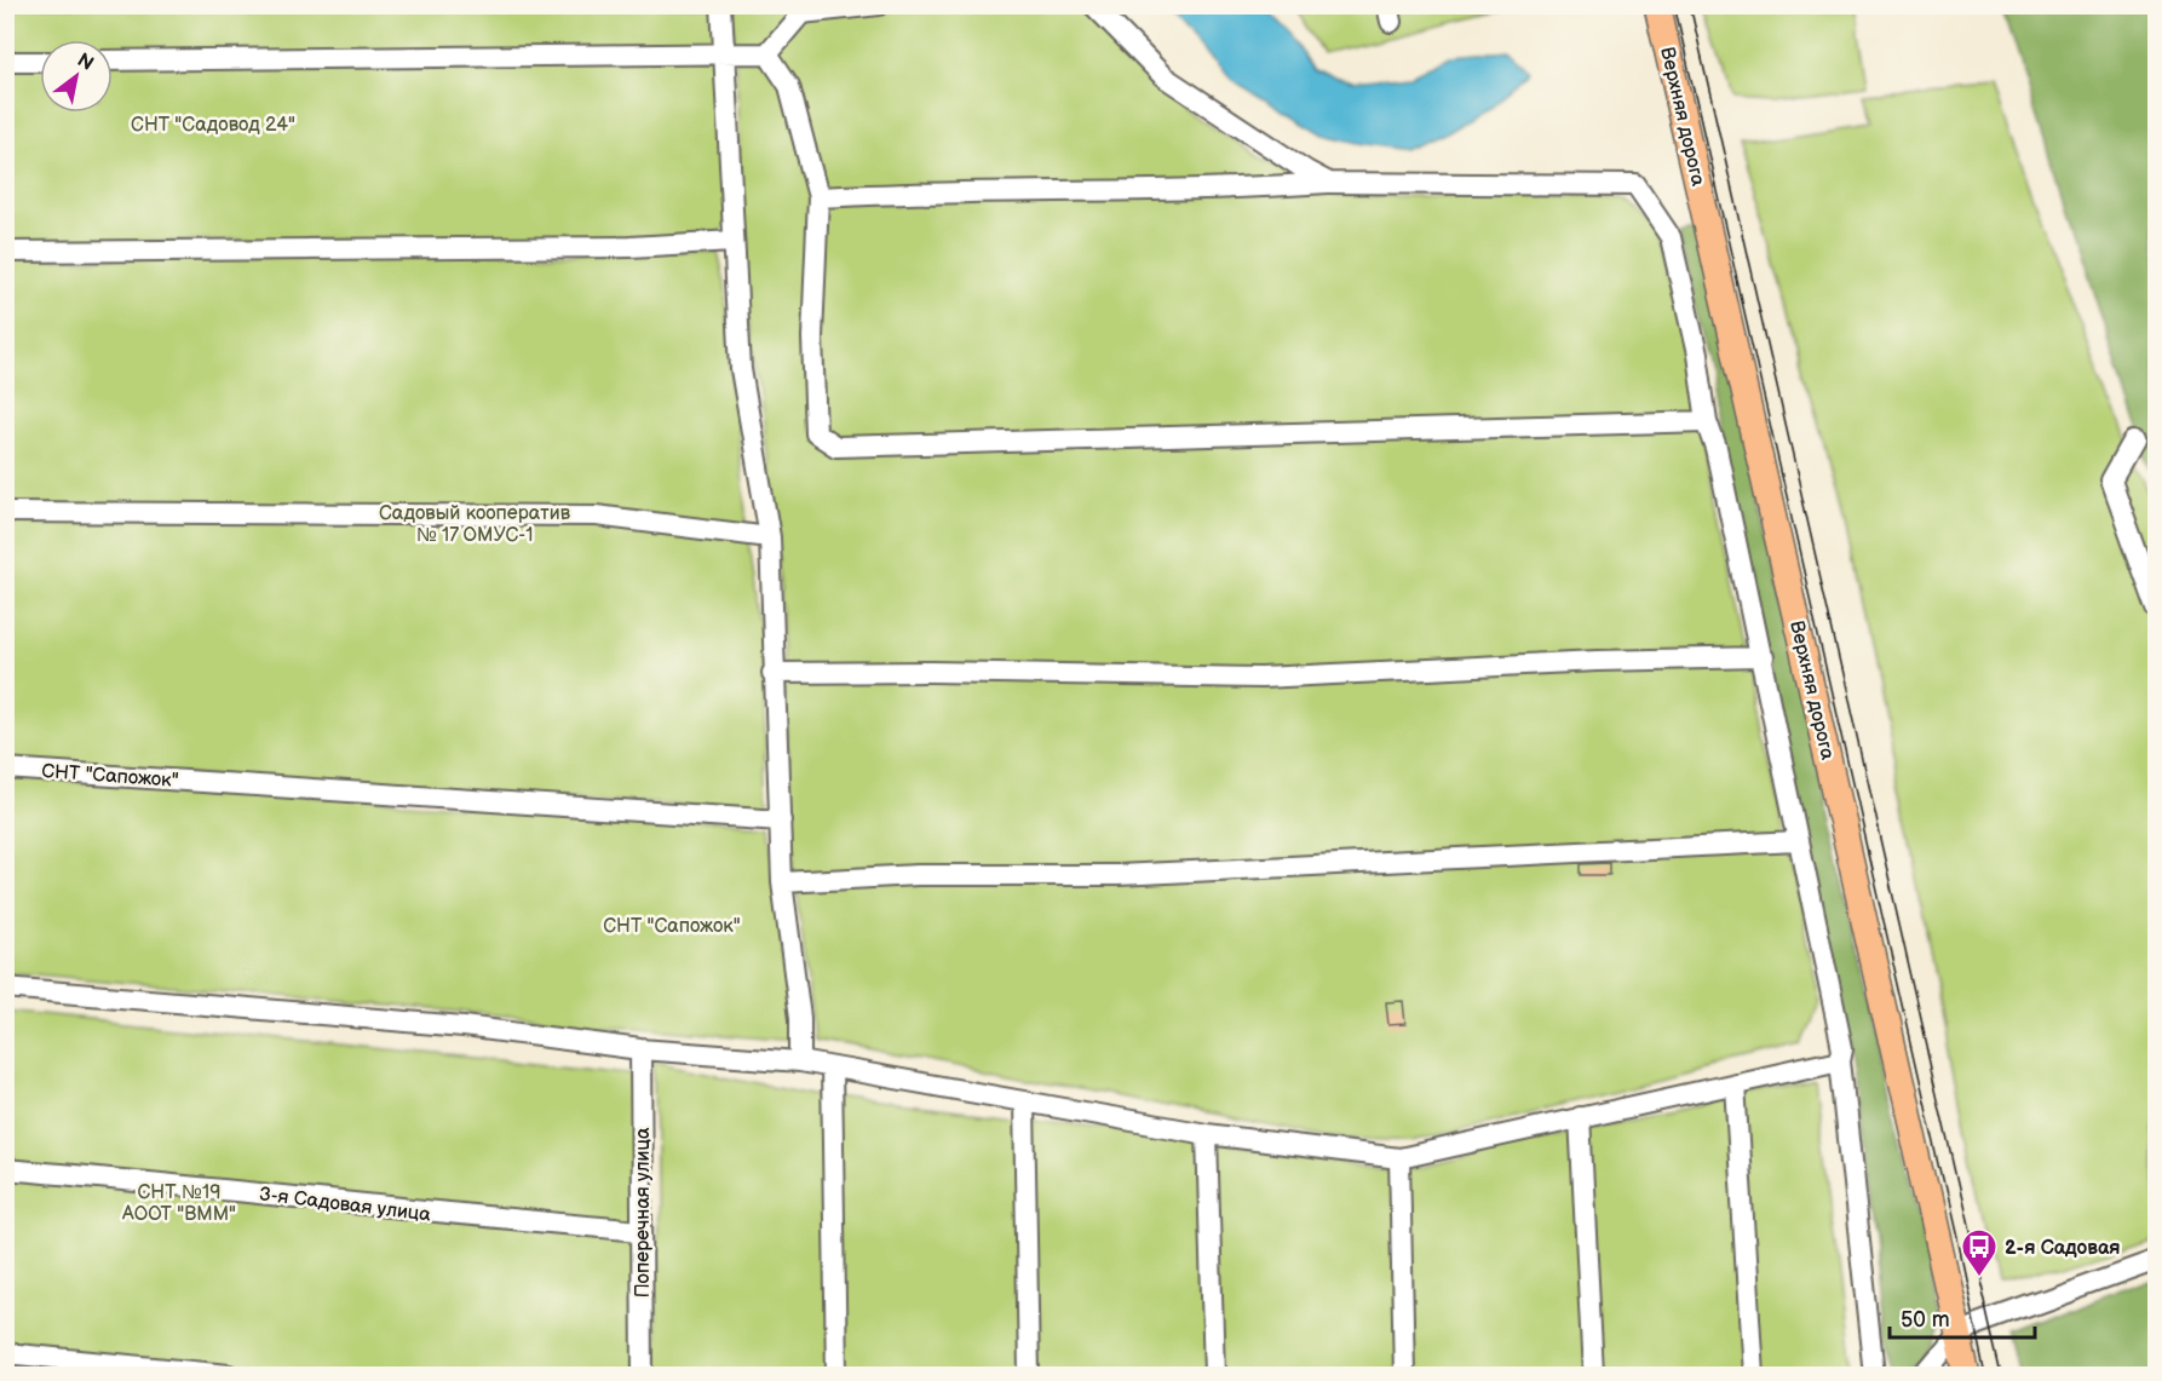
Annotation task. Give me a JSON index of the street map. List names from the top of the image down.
{
  "streets": {
    "main road": ["Верхняя дорога"],
    "street": ["СНТ \"Сапожок\"", "3-я Садовая улица", "Поперечная улица"]
  },
  "crossings": [
    ["3-я Садовая улица", "Поперечная улица"]
  ],
  "parks": [
    "СНТ \"Садовод 24\"",
    "Садовый кооператив № 17 ОМУС-1",
    "СНТ \"Сапожок\"",
    "СНТ №19 АООТ \"ВММ\""
  ],
  "places": {
    "bus stop": ["2-я Садовая"]
  },
  "scale_bar": "50 m",
  "north": "top right"
}
